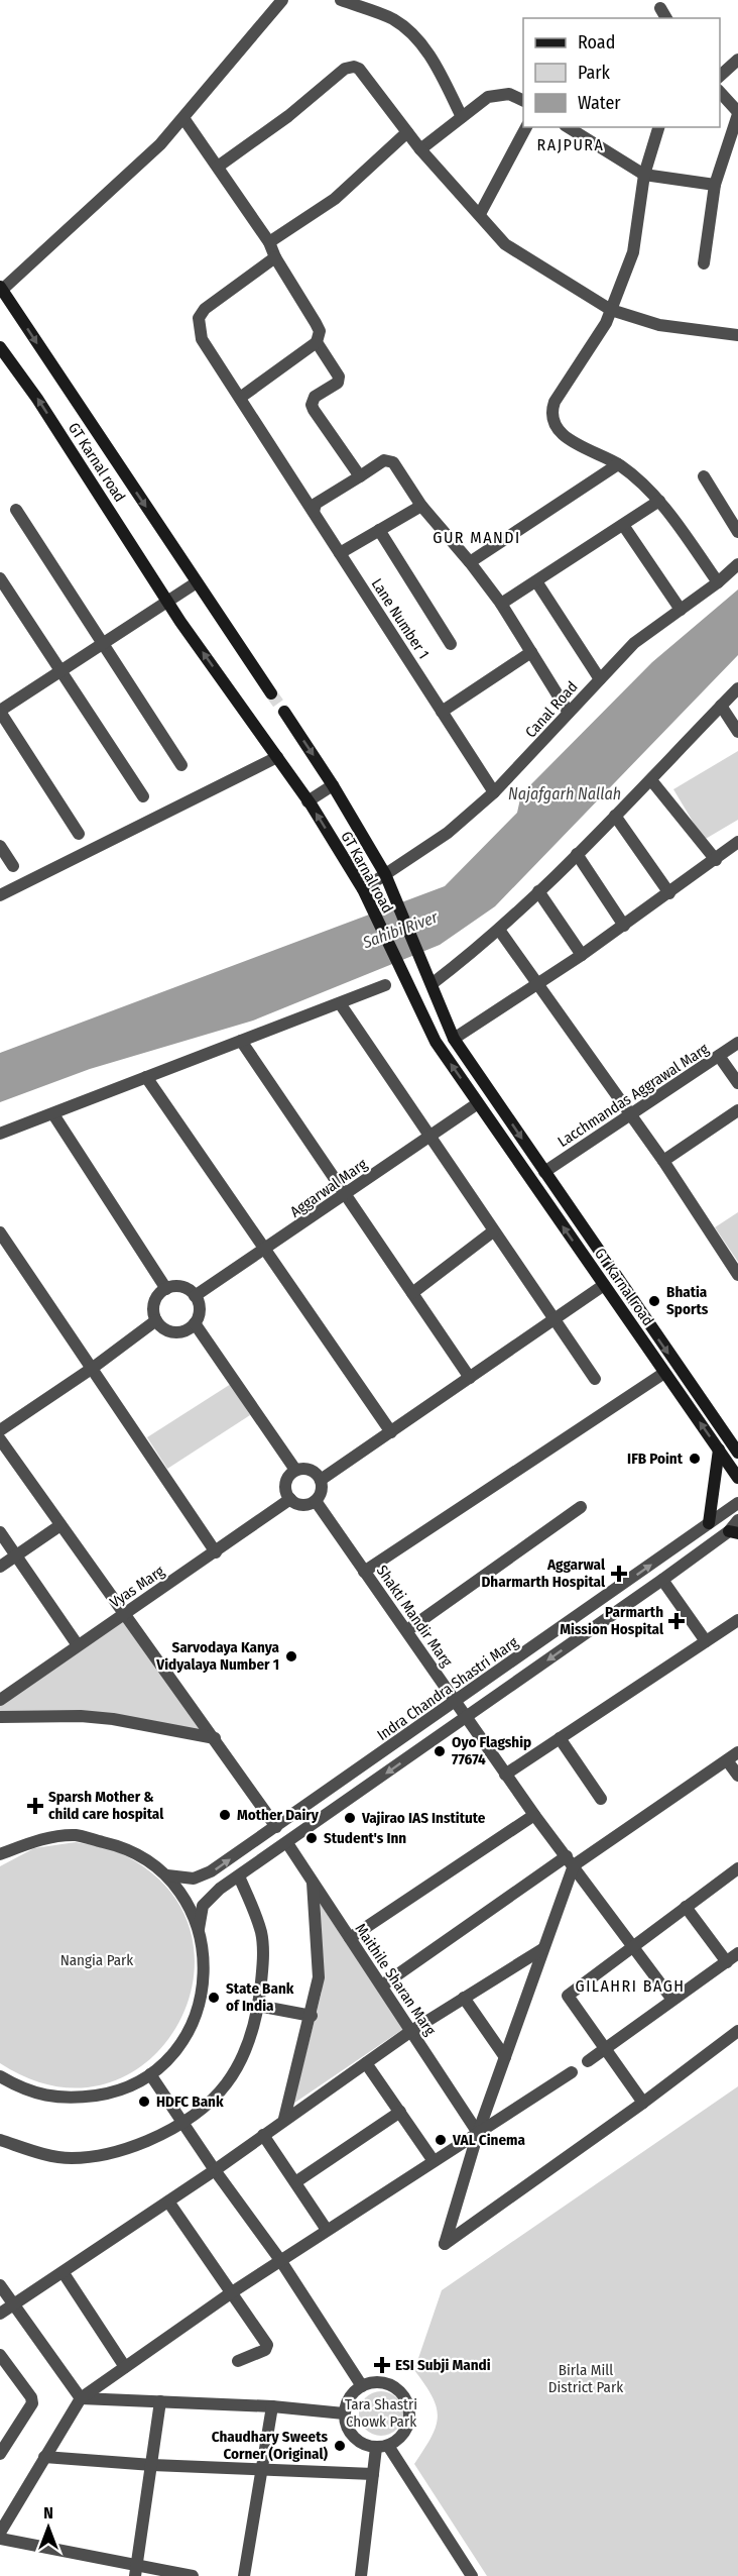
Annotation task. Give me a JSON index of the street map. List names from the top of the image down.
{
  "streets": {
    "main road": ["GT Karnal road"],
    "street": [
      "Lane Number 1",
      "Canal Road",
      "Lacchmandas Aggrawal Marg",
      "Aggarwal Marg",
      "Vyas Marg",
      "Shakti Mandir Marg",
      "Indra Chandra Shastri Marg",
      "Maithile Sharan Marg"
    ]
  },
  "crossings": [
    ["GT Karnal road", "Canal Road"],
    ["GT Karnal road", "Lacchmandas Aggrawal Marg"],
    ["GT Karnal road", "Aggarwal Marg"],
    ["Lane Number 1", "Canal Road"],
    ["Vyas Marg", "Shakti Mandir Marg"],
    ["Shakti Mandir Marg", "Indra Chandra Shastri Marg"]
  ],
  "districts": ["RAJPURA", "GUR MANDI", "GILAHRI BAGH"],
  "water": ["Najafgarh Nallah", "Sahibi River"],
  "parks": ["Nangia Park", "Birla Mill District Park", "Tara Shastri Chowk Park"],
  "places": {
    "other": [
      "Bhatia Sports",
      "IFB Point",
      "Sarvodaya Kanya Vidyalaya Number 1",
      "Oyo Flagship 77674",
      "Mother Dairy",
      "Vajirao IAS Institute",
      "Student's Inn",
      "State Bank of India",
      "HDFC Bank",
      "VAL Cinema",
      "Chaudhary Sweets Corner (Original)"
    ],
    "health": [
      "Aggarwal Dharmarth Hospital",
      "Parmarth Mission Hospital",
      "Sparsh Mother & child care hospital",
      "ESI Subji Mandi"
    ]
  },
  "legend": ["Road", "Park", "Water"],
  "north": "top"
}
